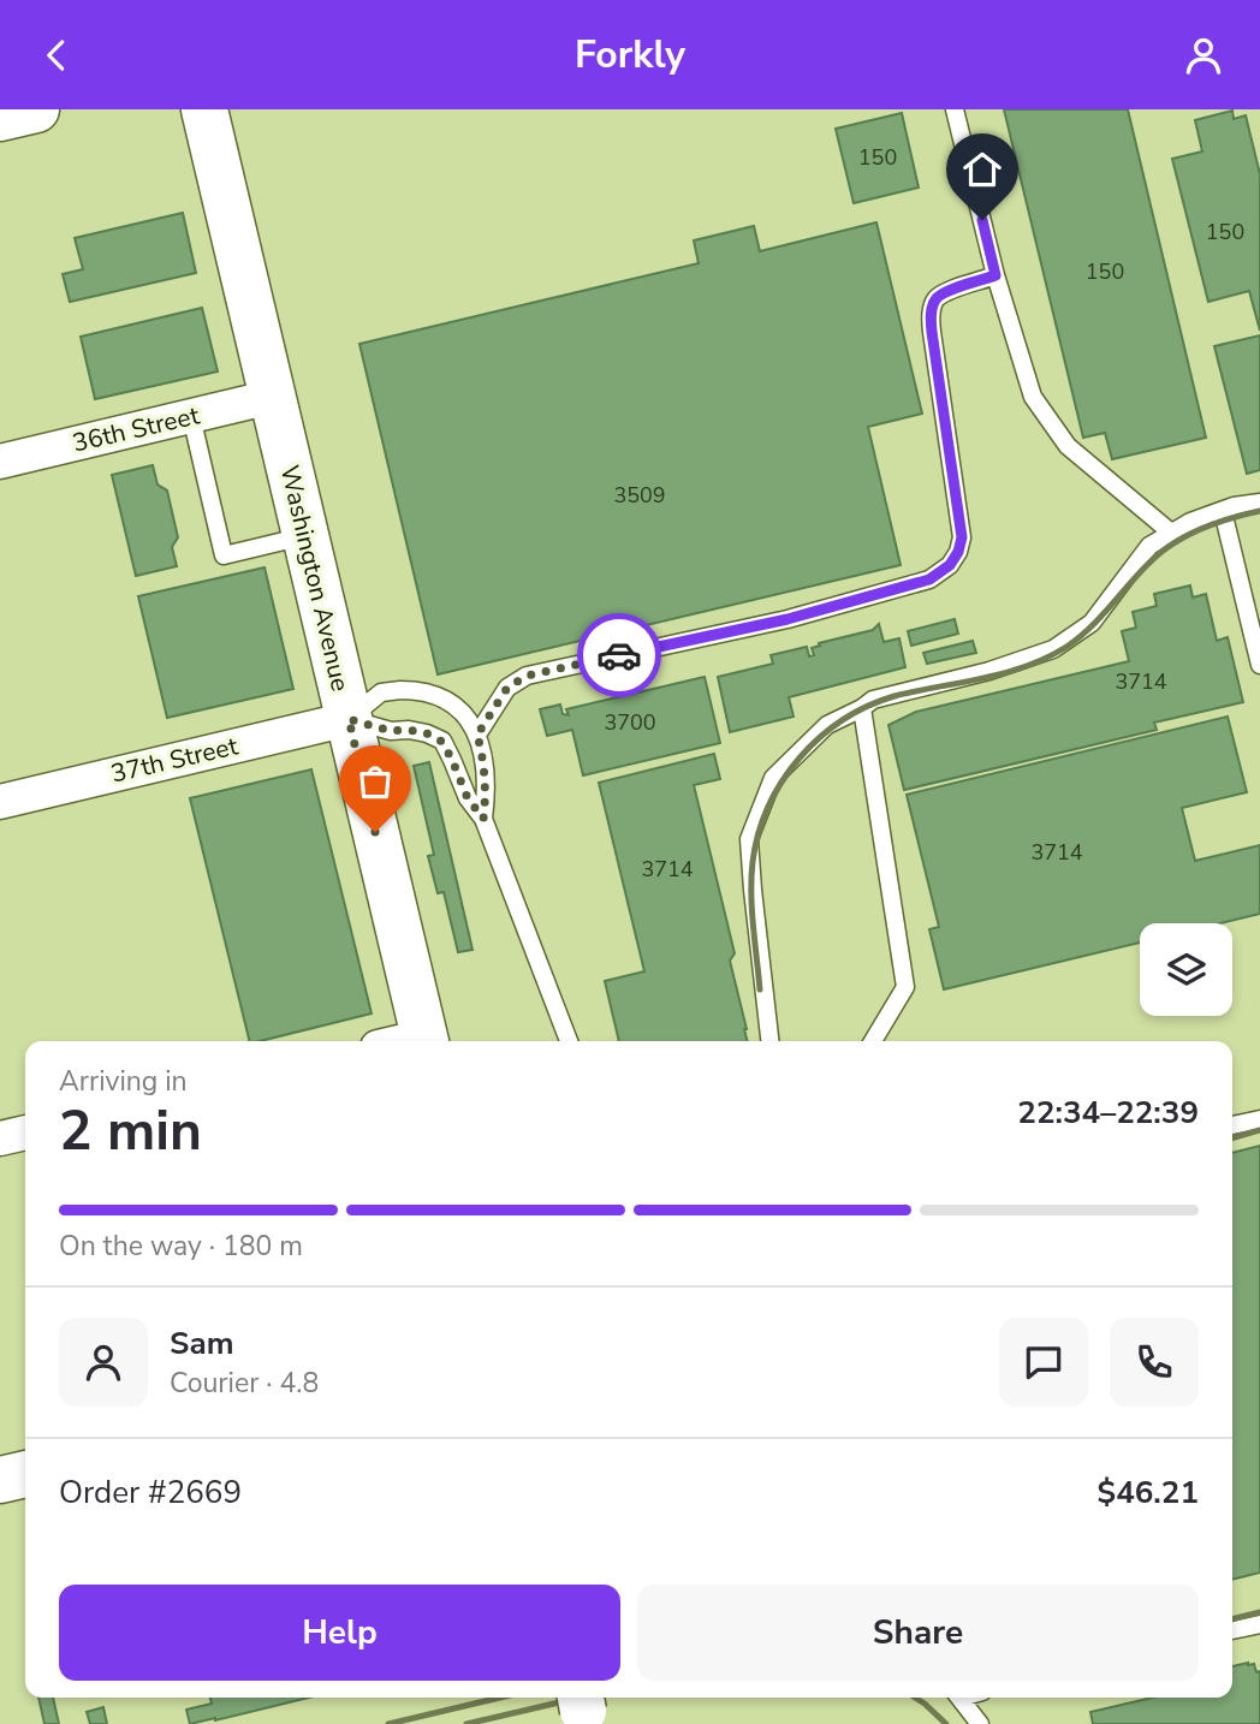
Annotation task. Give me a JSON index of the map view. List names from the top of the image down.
{
  "streets": {
    "street": ["36th Street", "Washington Avenue", "37th Street"]
  },
  "crossings": [
    ["36th Street", "Washington Avenue"],
    ["Washington Avenue", "37th Street"]
  ],
  "house_numbers": [
    "150",
    "150",
    "150",
    "3509",
    "3714",
    "3700",
    "3714",
    "3714"
  ],
  "page": {
    "header": "Forkly",
    "heading": ["2 min", "Arriving in", "22:34–22:39"],
    "panel": [
      "Sam",
      "Courier · 4.8",
      "Order #2669",
      "$46.21"
    ],
    "bar": "On the way · 180 m",
    "buttons": ["Help", "Share"]
  }
}
